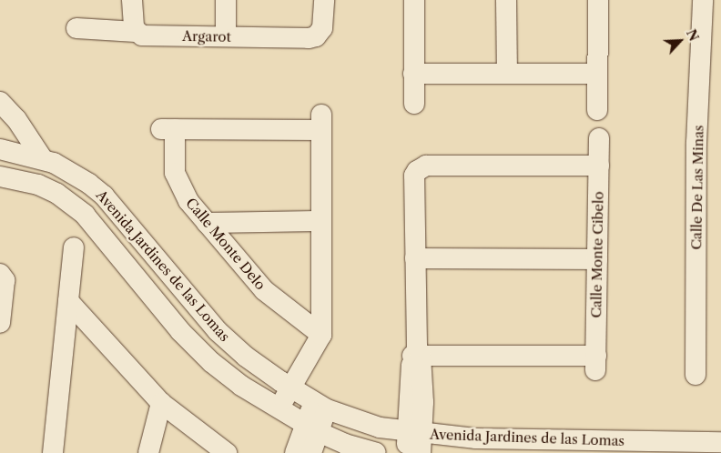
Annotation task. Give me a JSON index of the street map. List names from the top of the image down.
{
  "streets": {
    "street": [
      "Argarot",
      "Calle De Las Minas",
      "Calle Monte Delo",
      "Calle Monte Cibelo",
      "Avenida Jardines de las Lomas"
    ]
  },
  "north": "top right"
}
